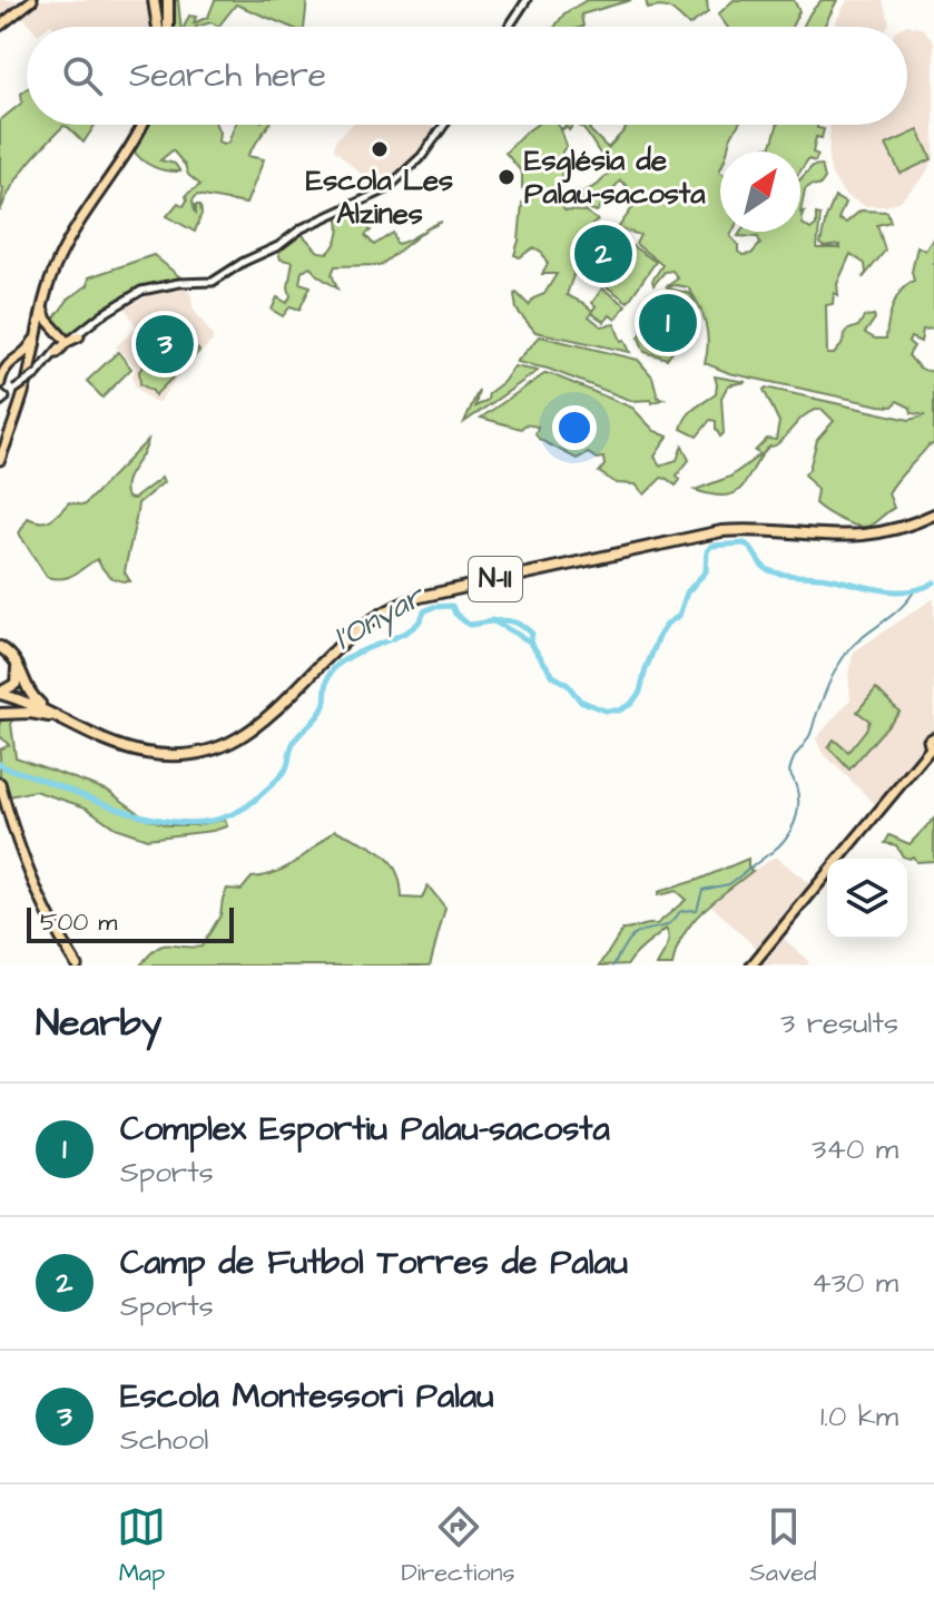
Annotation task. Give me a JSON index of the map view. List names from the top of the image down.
{
  "streets": {
    "highway": ["N-II"]
  },
  "water": ["l'Onyar"],
  "places": ["Escola Les Alzines", "Església de Palau-sacosta"],
  "scale_bar": "500 m",
  "north": "top right",
  "page": {
    "search": "Search here",
    "pins": ["2", "1", "3"],
    "scale": "500 m",
    "heading": ["Nearby", "3 results"],
    "list": [
      {
        "mark": "1",
        "name": "Complex Esportiu Palau-sacosta",
        "note": "Sports",
        "value": "340 m"
      },
      {
        "mark": "2",
        "name": "Camp de Futbol Torres de Palau",
        "note": "Sports",
        "value": "430 m"
      },
      {
        "mark": "3",
        "name": "Escola Montessori Palau",
        "note": "School",
        "value": "1.0 km"
      }
    ],
    "nav": ["Map", "Directions", "Saved"]
  }
}
